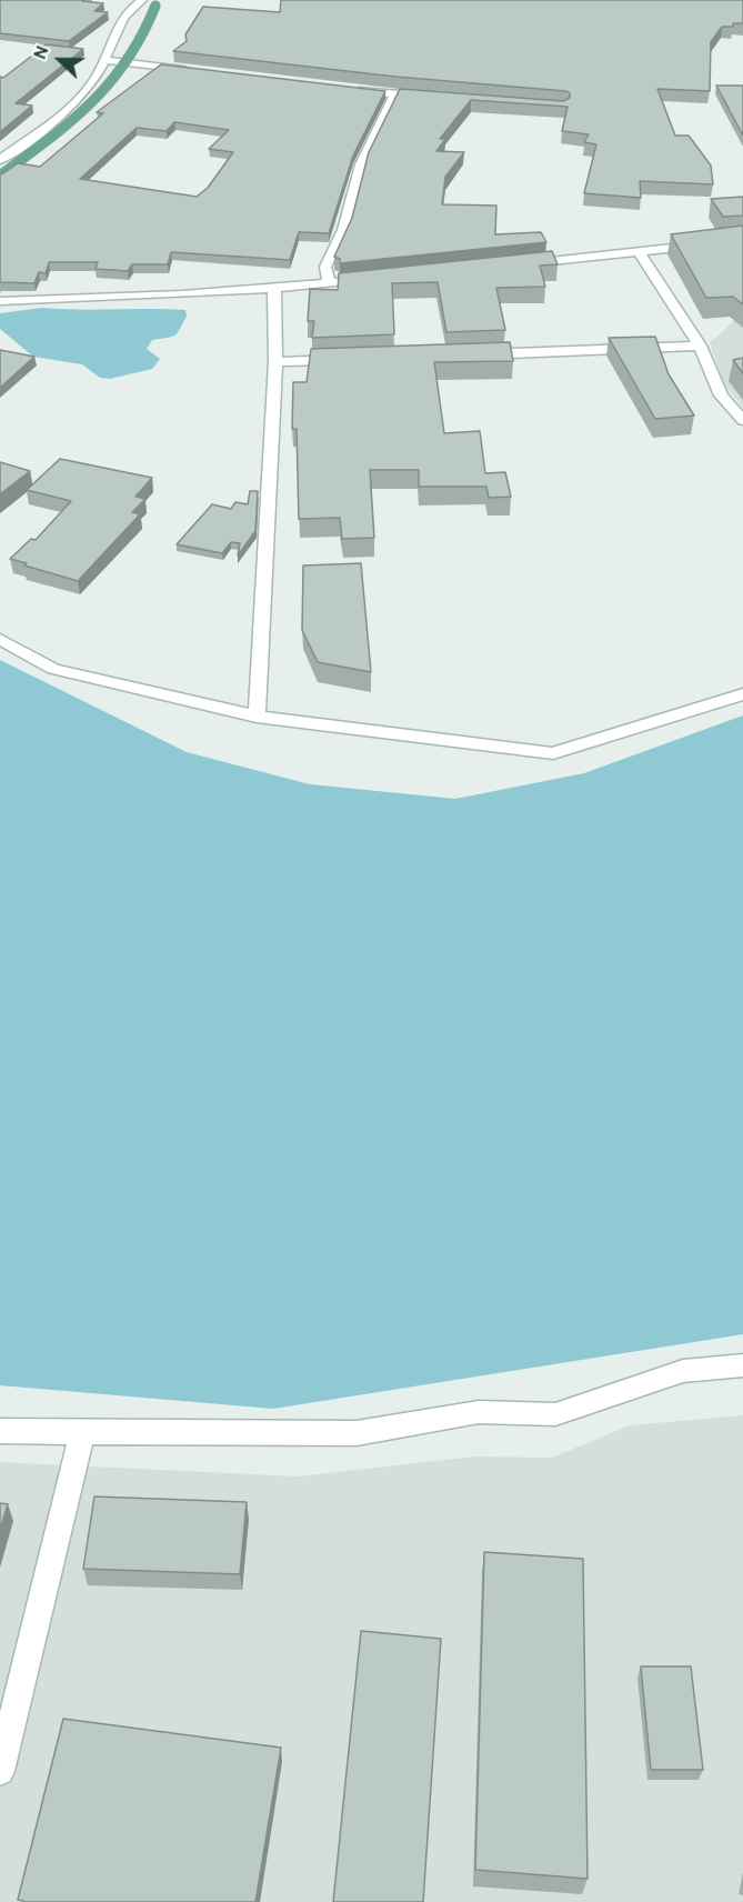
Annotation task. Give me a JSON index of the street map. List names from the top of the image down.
{
  "north": "left"
}
